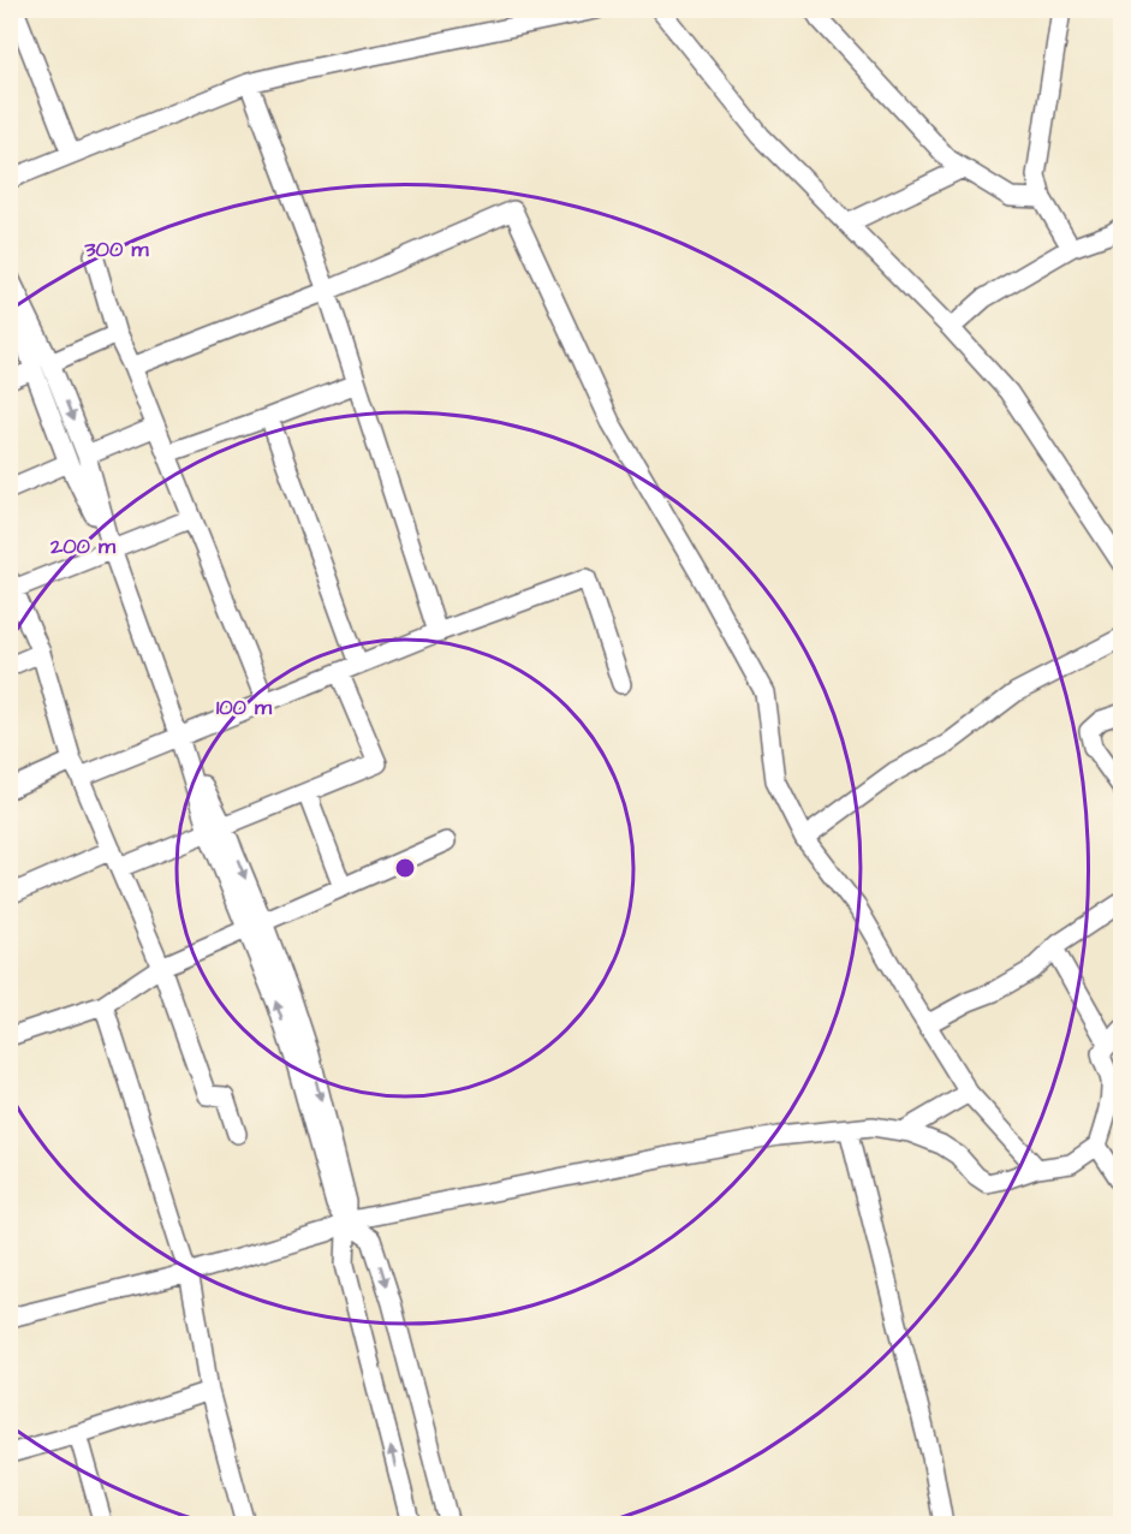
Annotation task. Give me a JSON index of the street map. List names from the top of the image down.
{
  "rings": ["300 m", "200 m", "100 m"]
}
